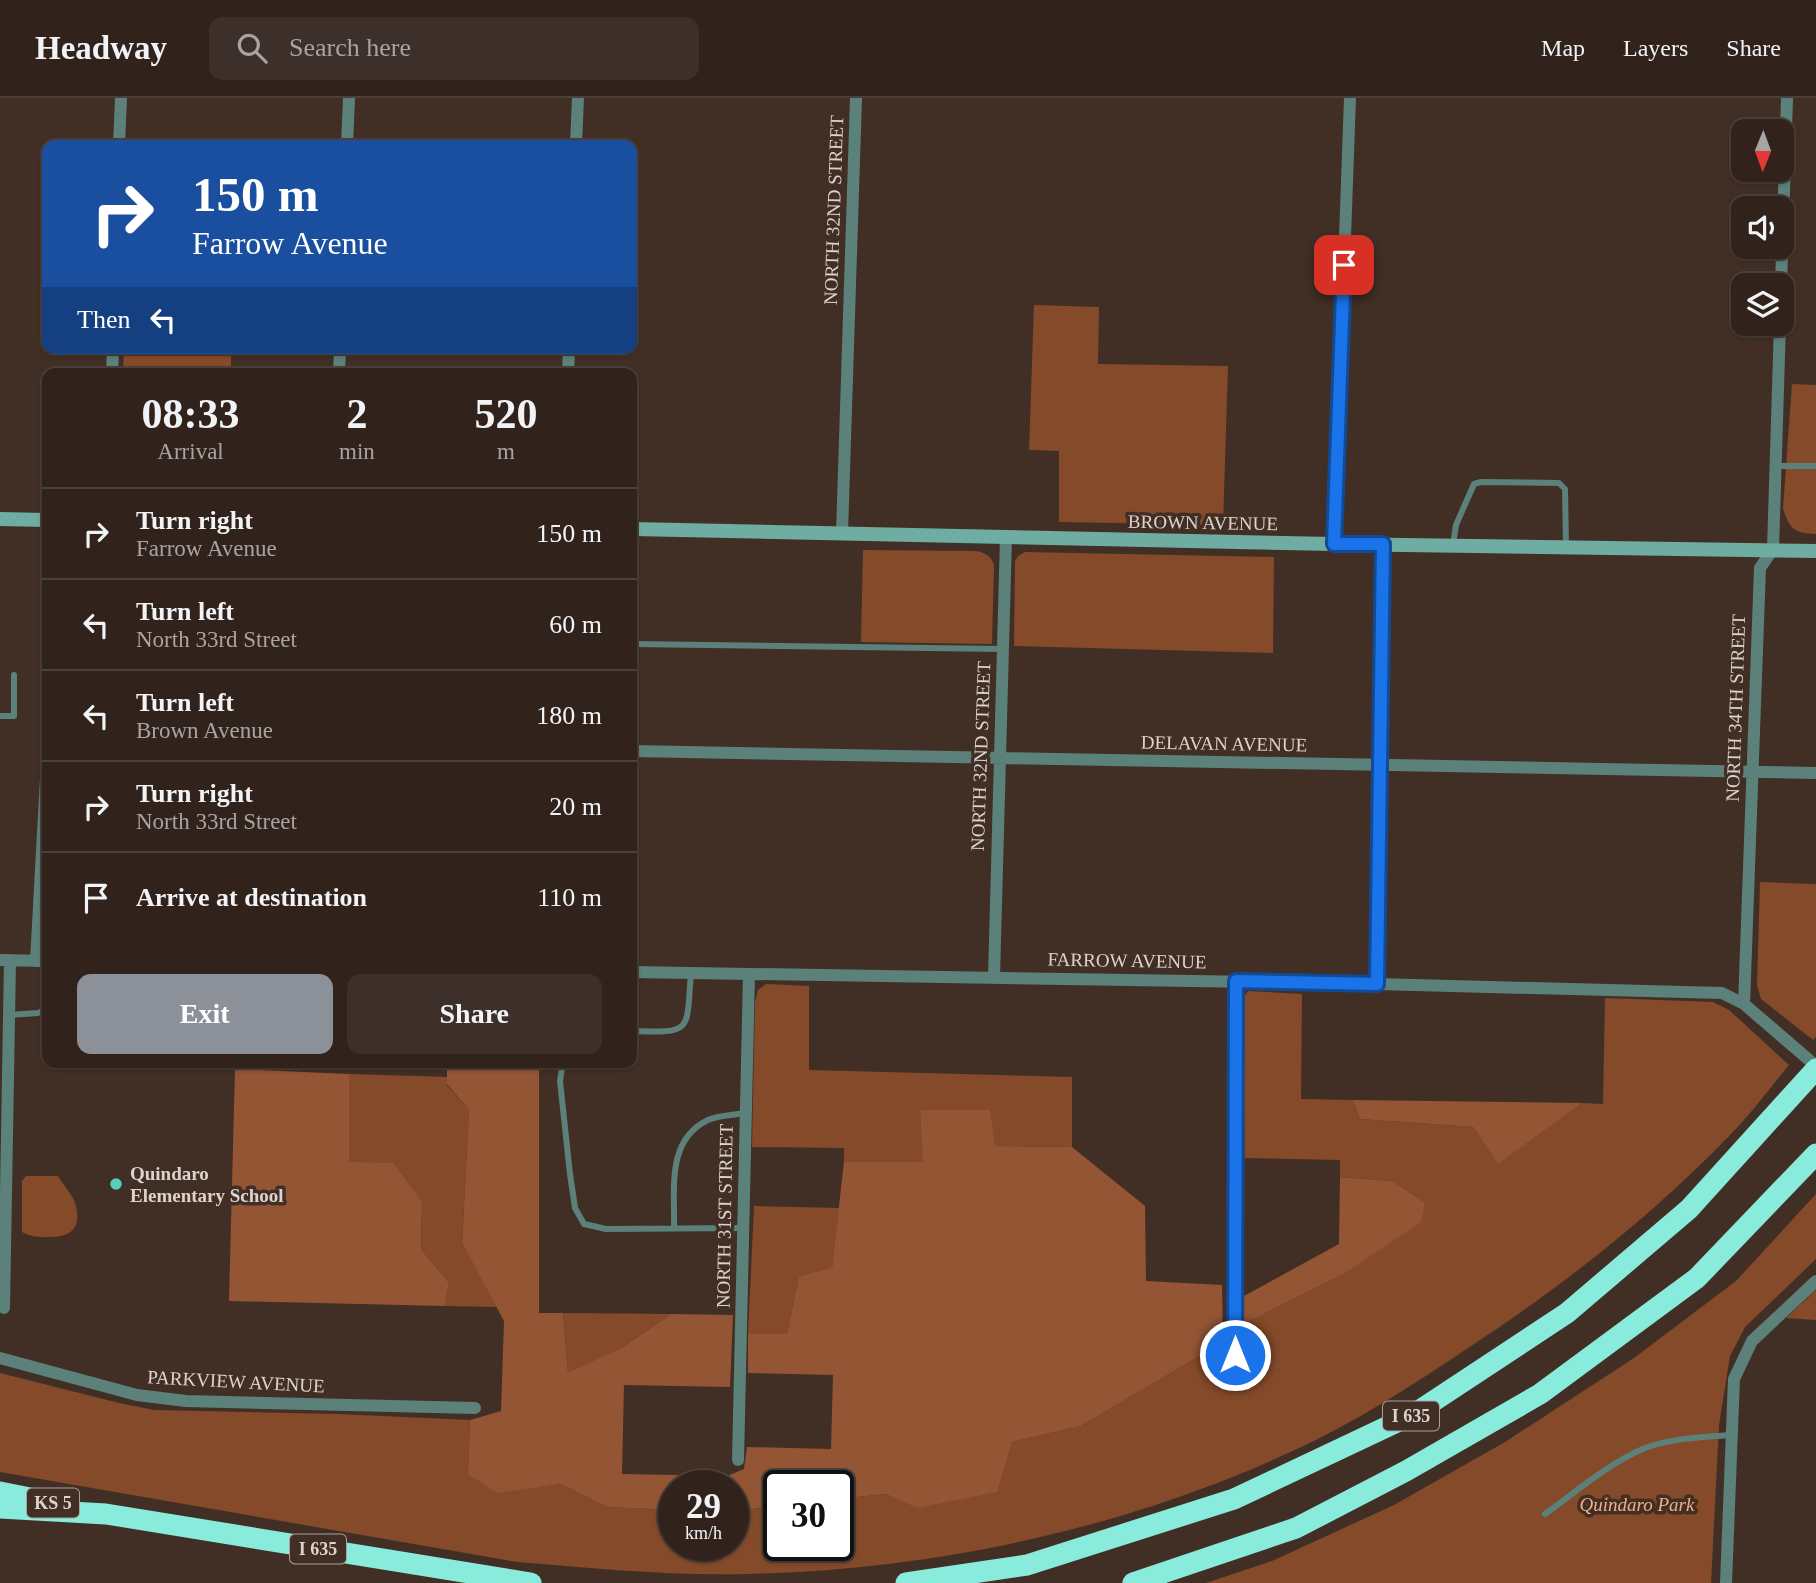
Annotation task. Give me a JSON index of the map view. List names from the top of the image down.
{
  "streets": {
    "highway": ["I 635", "KS 5"],
    "main road": ["BROWN AVENUE"],
    "street": [
      "NORTH 32ND STREET",
      "NORTH 34TH STREET",
      "DELAVAN AVENUE",
      "FARROW AVENUE",
      "NORTH 31ST STREET",
      "PARKVIEW AVENUE"
    ]
  },
  "crossings": [
    ["NORTH 32ND STREET", "BROWN AVENUE"],
    ["NORTH 32ND STREET", "DELAVAN AVENUE"],
    ["NORTH 32ND STREET", "FARROW AVENUE"],
    ["BROWN AVENUE", "NORTH 34TH STREET"],
    ["NORTH 34TH STREET", "DELAVAN AVENUE"],
    ["NORTH 34TH STREET", "FARROW AVENUE"],
    ["FARROW AVENUE", "NORTH 31ST STREET"],
    ["I 635", "KS 5"]
  ],
  "parks": ["Quindaro Park"],
  "places": ["Quindaro Elementary School"],
  "north": "bottom",
  "page": {
    "header": "Headway",
    "search": "Search here",
    "nav": ["Map", "Layers", "Share"],
    "turn": ["150 m", "Farrow Avenue"],
    "then": "Then",
    "eta": [
      "08:33",
      "Arrival",
      "2",
      "min",
      "520",
      "m"
    ],
    "list": [
      {
        "name": "Turn right",
        "note": "Farrow Avenue",
        "value": "150 m"
      },
      {
        "name": "Turn left",
        "note": "North 33rd Street",
        "value": "60 m"
      },
      {
        "name": "Turn left",
        "note": "Brown Avenue",
        "value": "180 m"
      },
      {
        "name": "Turn right",
        "note": "North 33rd Street",
        "value": "20 m"
      },
      {
        "name": "Arrive at destination",
        "value": "110 m"
      }
    ],
    "buttons": ["Exit", "Share"],
    "speed": "29 km/h",
    "limit": "30"
  }
}
